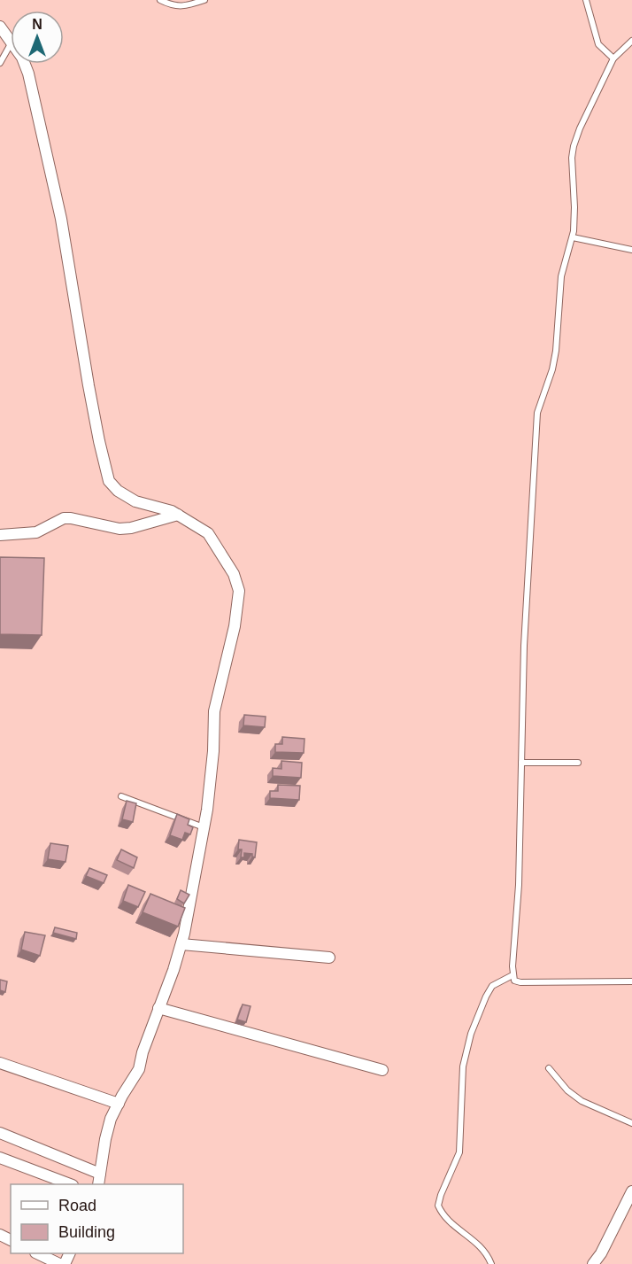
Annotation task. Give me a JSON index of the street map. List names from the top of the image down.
{
  "legend": ["Road", "Building"],
  "north": "top"
}
